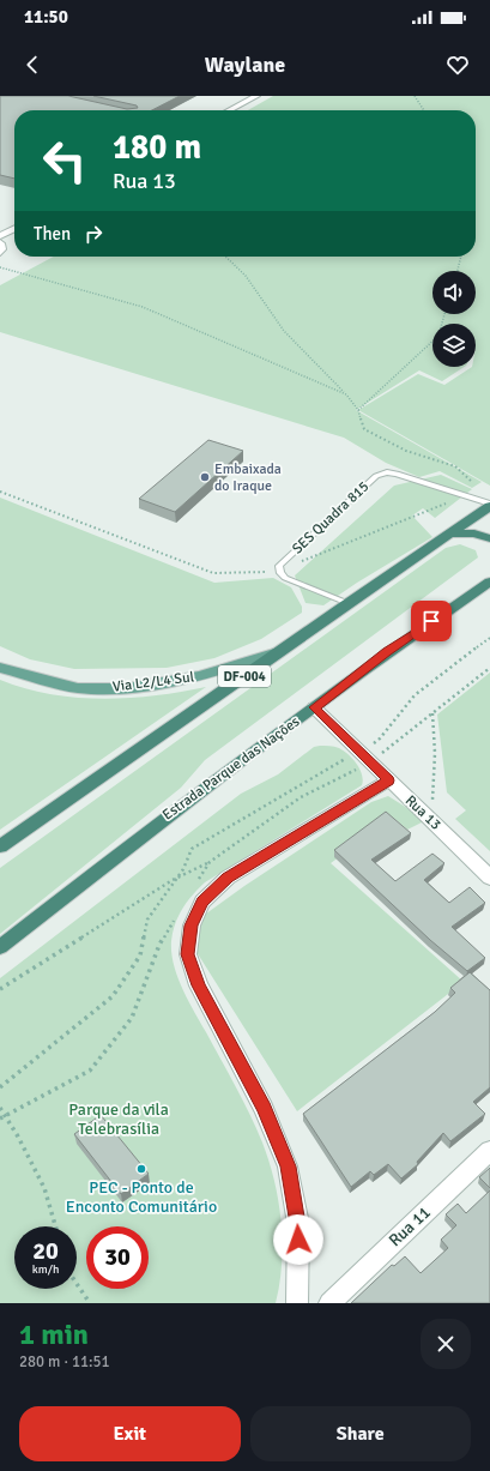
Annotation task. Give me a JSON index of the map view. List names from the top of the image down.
{
  "streets": {
    "highway": ["DF-004", "Estrada Parque das Nações"],
    "main road": ["Via L2/L4 Sul"],
    "street": ["Rua 13", "Rua 11"],
    "lane": ["SES Quadra 815"]
  },
  "crossings": [
    ["SES Quadra 815", "DF-004"],
    ["DF-004", "Via L2/L4 Sul"],
    ["Estrada Parque das Nações", "Rua 13"]
  ],
  "parks": ["Parque da vila Telebrasília"],
  "places": ["Embaixada do Iraque", "PEC - Ponto de Enconto Comunitário"],
  "page": {
    "status": "11:50",
    "header": "Waylane",
    "turn": ["180 m", "Rua 13"],
    "then": "Then",
    "speed": "20 km/h",
    "limit": "30",
    "heading": ["1 min", "280 m · 11:51"],
    "buttons": ["Exit", "Share"]
  }
}
